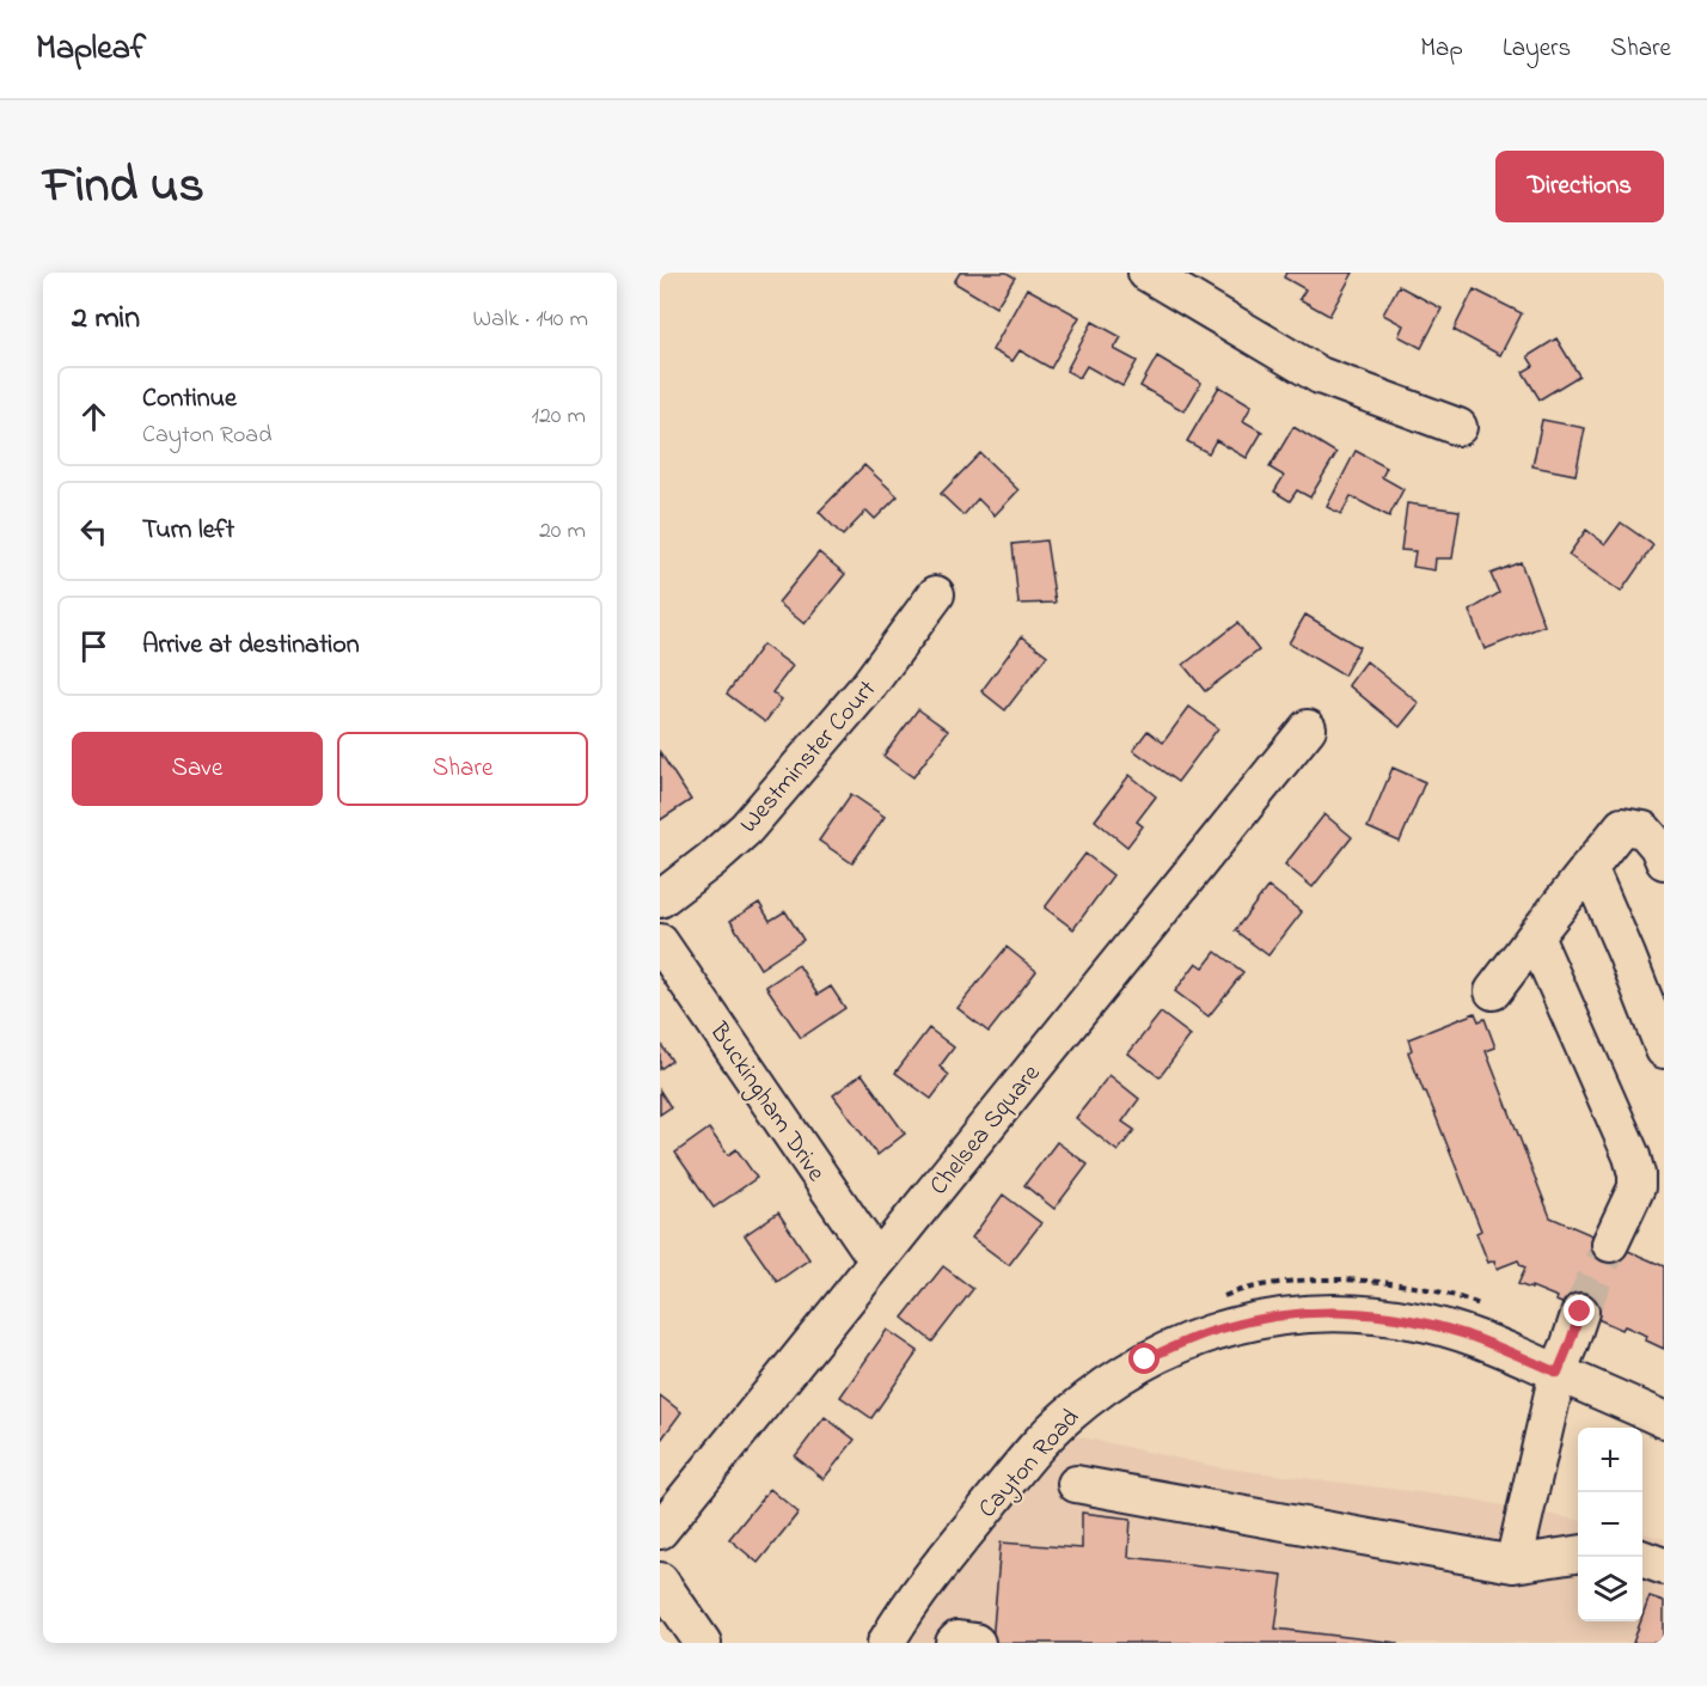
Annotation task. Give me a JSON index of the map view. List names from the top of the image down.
{
  "streets": {
    "street": [
      "Westminster Court",
      "Buckingham Drive",
      "Chelsea Square",
      "Cayton Road"
    ]
  },
  "crossings": [
    ["Buckingham Drive", "Chelsea Square"]
  ],
  "page": {
    "header": "Mapleaf",
    "nav": ["Map", "Layers", "Share"],
    "title": "Find us",
    "buttons": [
      "Directions",
      ["Save", "Share"]
    ],
    "heading": ["2 min", "Walk · 140 m"],
    "list": [
      ["Continue", "Cayton Road", "120 m"],
      ["Turn left", "20 m"],
      "Arrive at destination"
    ],
    "map_buttons": ["+", "−"]
  }
}
